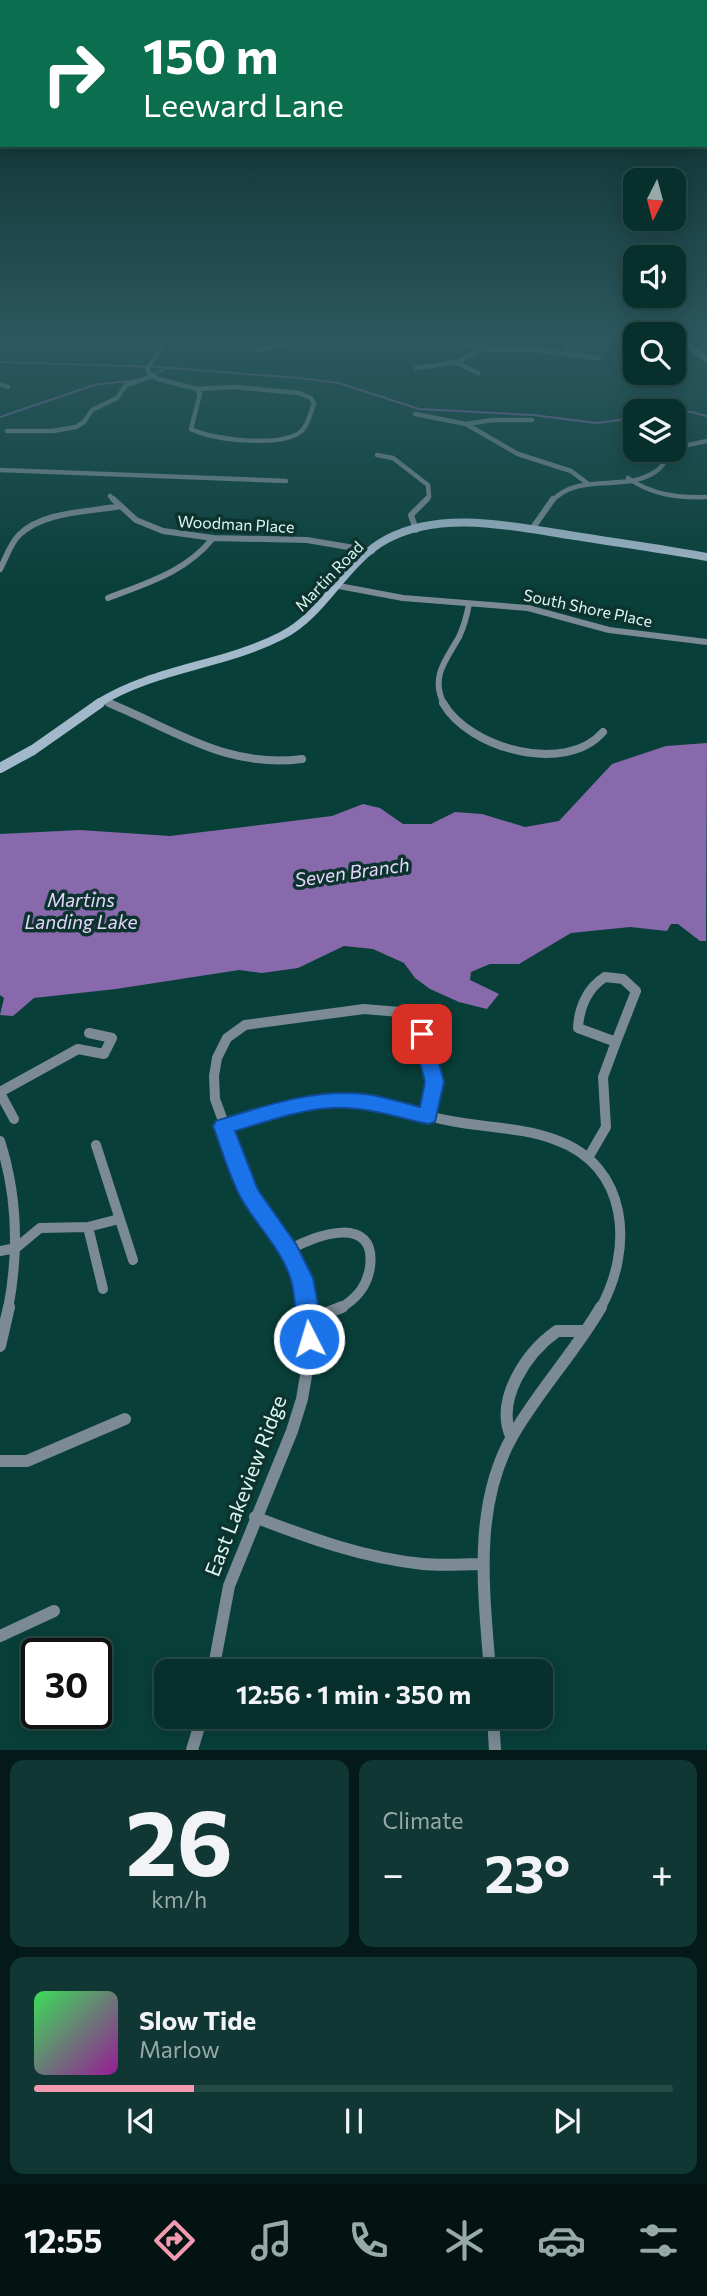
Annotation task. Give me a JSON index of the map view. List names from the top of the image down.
{
  "streets": {
    "street": [
      "Woodman Place",
      "Martin Road",
      "South Shore Place",
      "East Lakeview Ridge"
    ]
  },
  "crossings": [
    ["Woodman Place", "Martin Road"],
    ["Martin Road", "South Shore Place"]
  ],
  "water": ["Seven Branch", "Martins Landing Lake"],
  "north": "bottom",
  "page": {
    "turn": ["150 m", "Leeward Lane"],
    "limit": "30",
    "trip": "12:56 · 1 min · 350 m",
    "tile": [
      ["26", "km/h"],
      "Climate"
    ],
    "heat": ["−", "23°", "+"],
    "song": ["Slow Tide", "Marlow"],
    "tabs": "12:55"
  }
}
